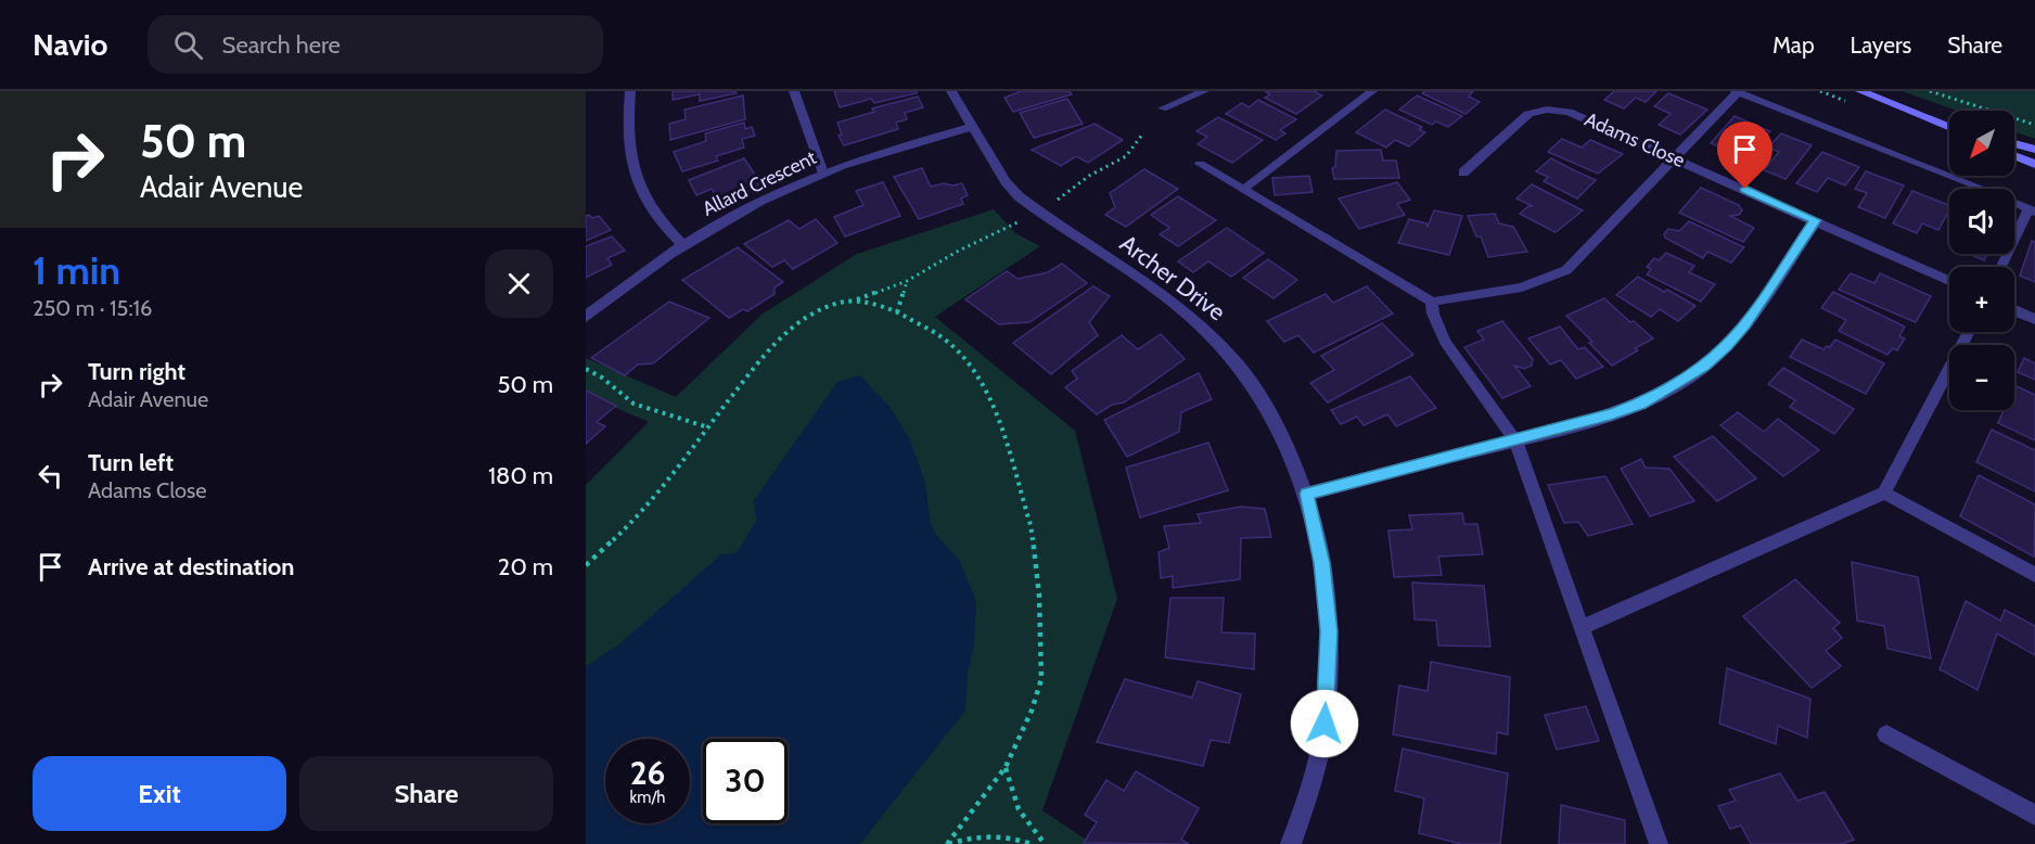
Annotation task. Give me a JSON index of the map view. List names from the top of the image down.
{
  "streets": {
    "street": ["Adams Close", "Allard Crescent", "Archer Drive"]
  },
  "crossings": [
    ["Allard Crescent", "Archer Drive"]
  ],
  "north": "bottom left",
  "page": {
    "header": "Navio",
    "search": "Search here",
    "nav": ["Map", "Layers", "Share"],
    "turn": ["50 m", "Adair Avenue"],
    "map_buttons": ["+", "−"],
    "heading": ["1 min", "250 m · 15:16"],
    "list": [
      {
        "name": "Turn right",
        "note": "Adair Avenue",
        "value": "50 m"
      },
      {
        "name": "Turn left",
        "note": "Adams Close",
        "value": "180 m"
      },
      {
        "name": "Arrive at destination",
        "value": "20 m"
      }
    ],
    "speed": "26 km/h",
    "limit": "30",
    "buttons": ["Exit", "Share"]
  }
}
